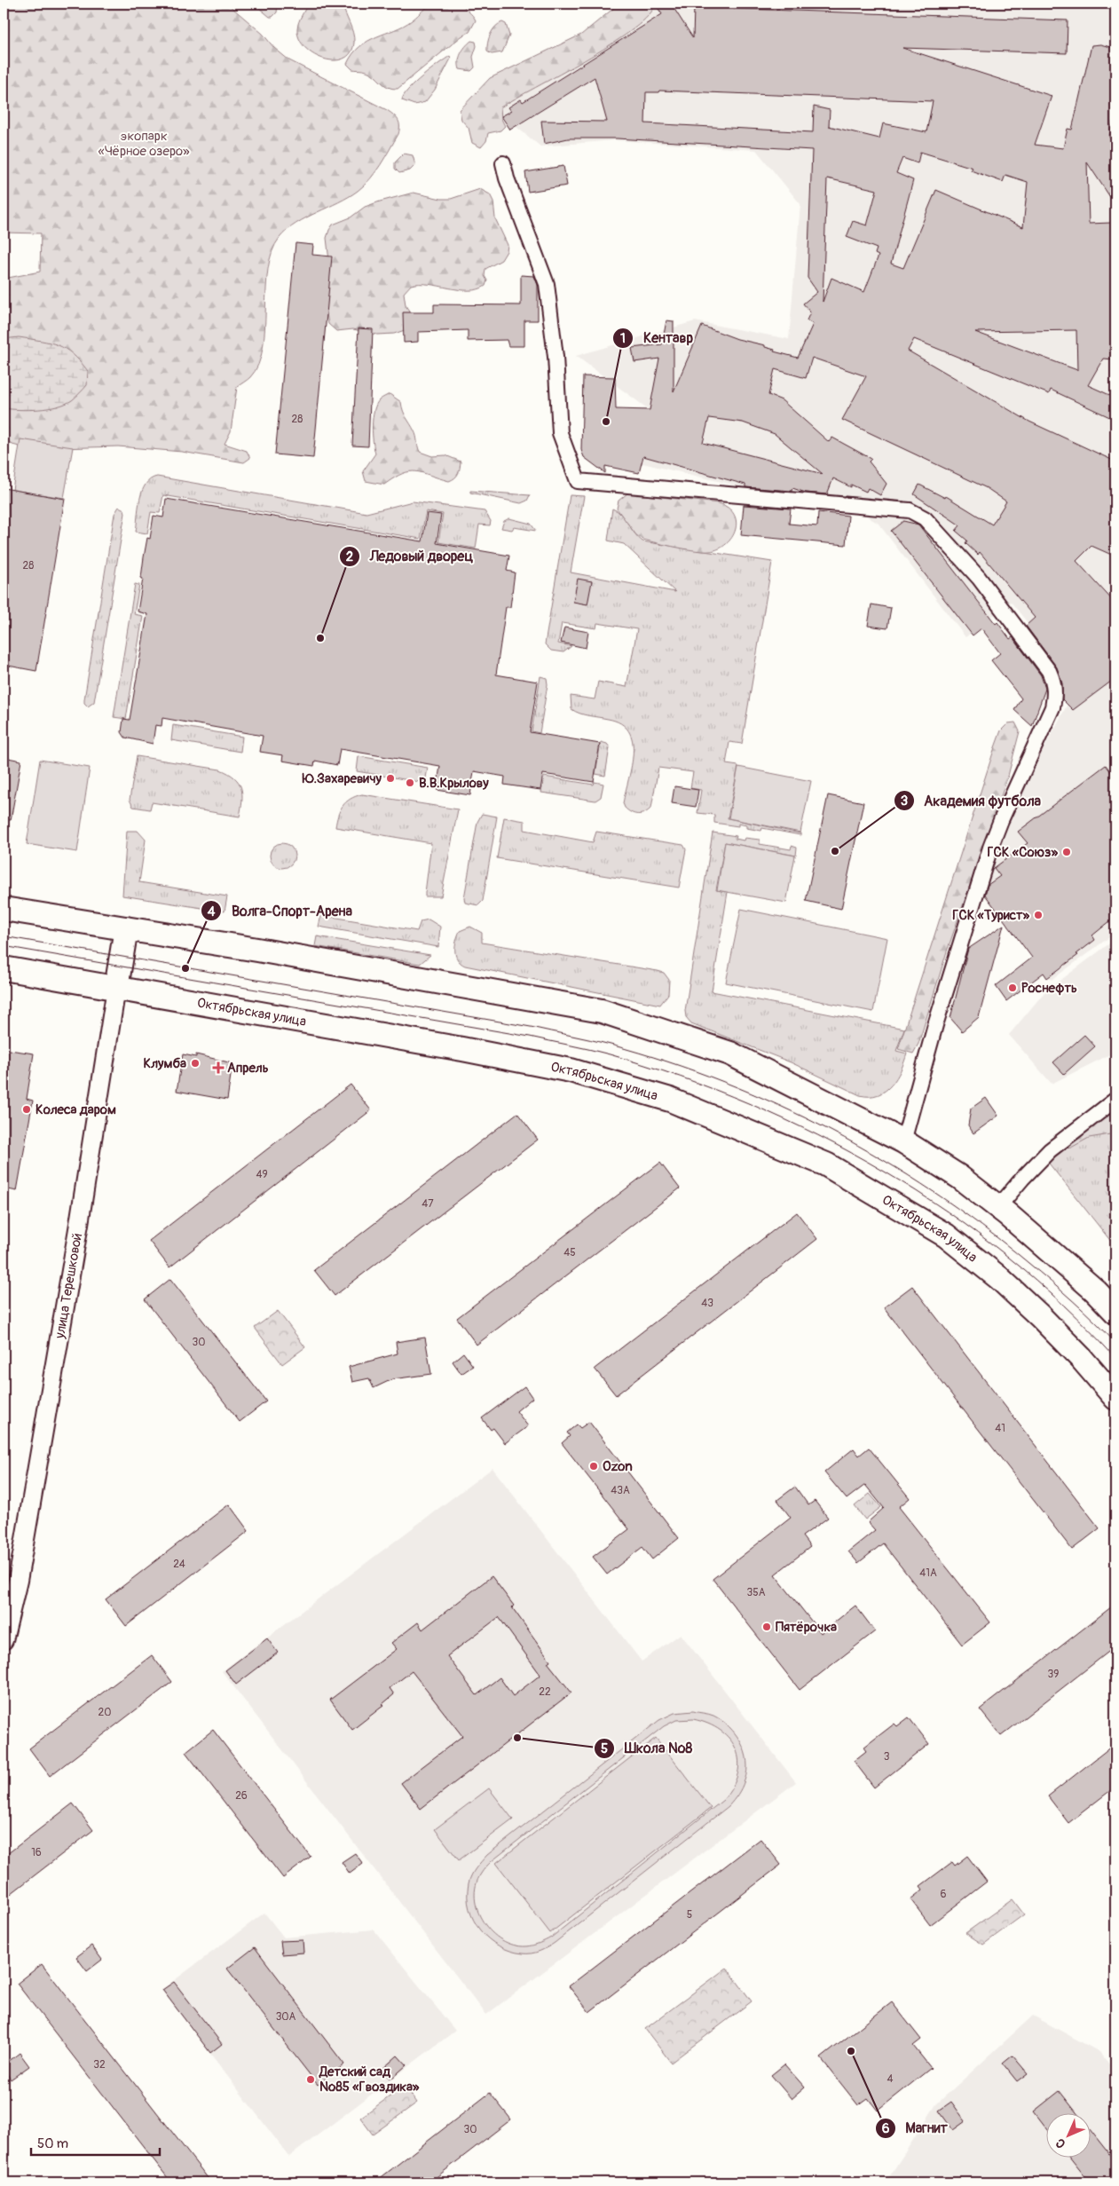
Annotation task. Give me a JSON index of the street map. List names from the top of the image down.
{
  "streets": {
    "main road": ["Октябрьская улица", "улица Терешковой"]
  },
  "crossings": [
    ["Октябрьская улица", "улица Терешковой"]
  ],
  "parks": ["экопарк «Чёрное озеро»"],
  "places": {
    "other": [
      "Кентавр",
      "Ледовый дворец",
      "Ю.Захаревичу",
      "В.В.Крылову",
      "Академия футбола",
      "ГСК «Союз»",
      "ГСК «Турист»",
      "Волга-Спорт-Арена",
      "Роснефть",
      "Клумба",
      "Колеса даром",
      "Ozon",
      "Пятёрочка",
      "Школа №8",
      "Магнит",
      "Детский сад №85 «Гвоздика»"
    ],
    "health": ["Апрель"]
  },
  "house_numbers": [
    "28",
    "28",
    "49",
    "47",
    "45",
    "43",
    "30",
    "41",
    "43А",
    "24",
    "41А",
    "35А",
    "39",
    "22",
    "20",
    "3",
    "26",
    "16",
    "6",
    "5",
    "30А",
    "32",
    "4",
    "30"
  ],
  "scale_bar": "50 m",
  "north": "bottom left"
}
